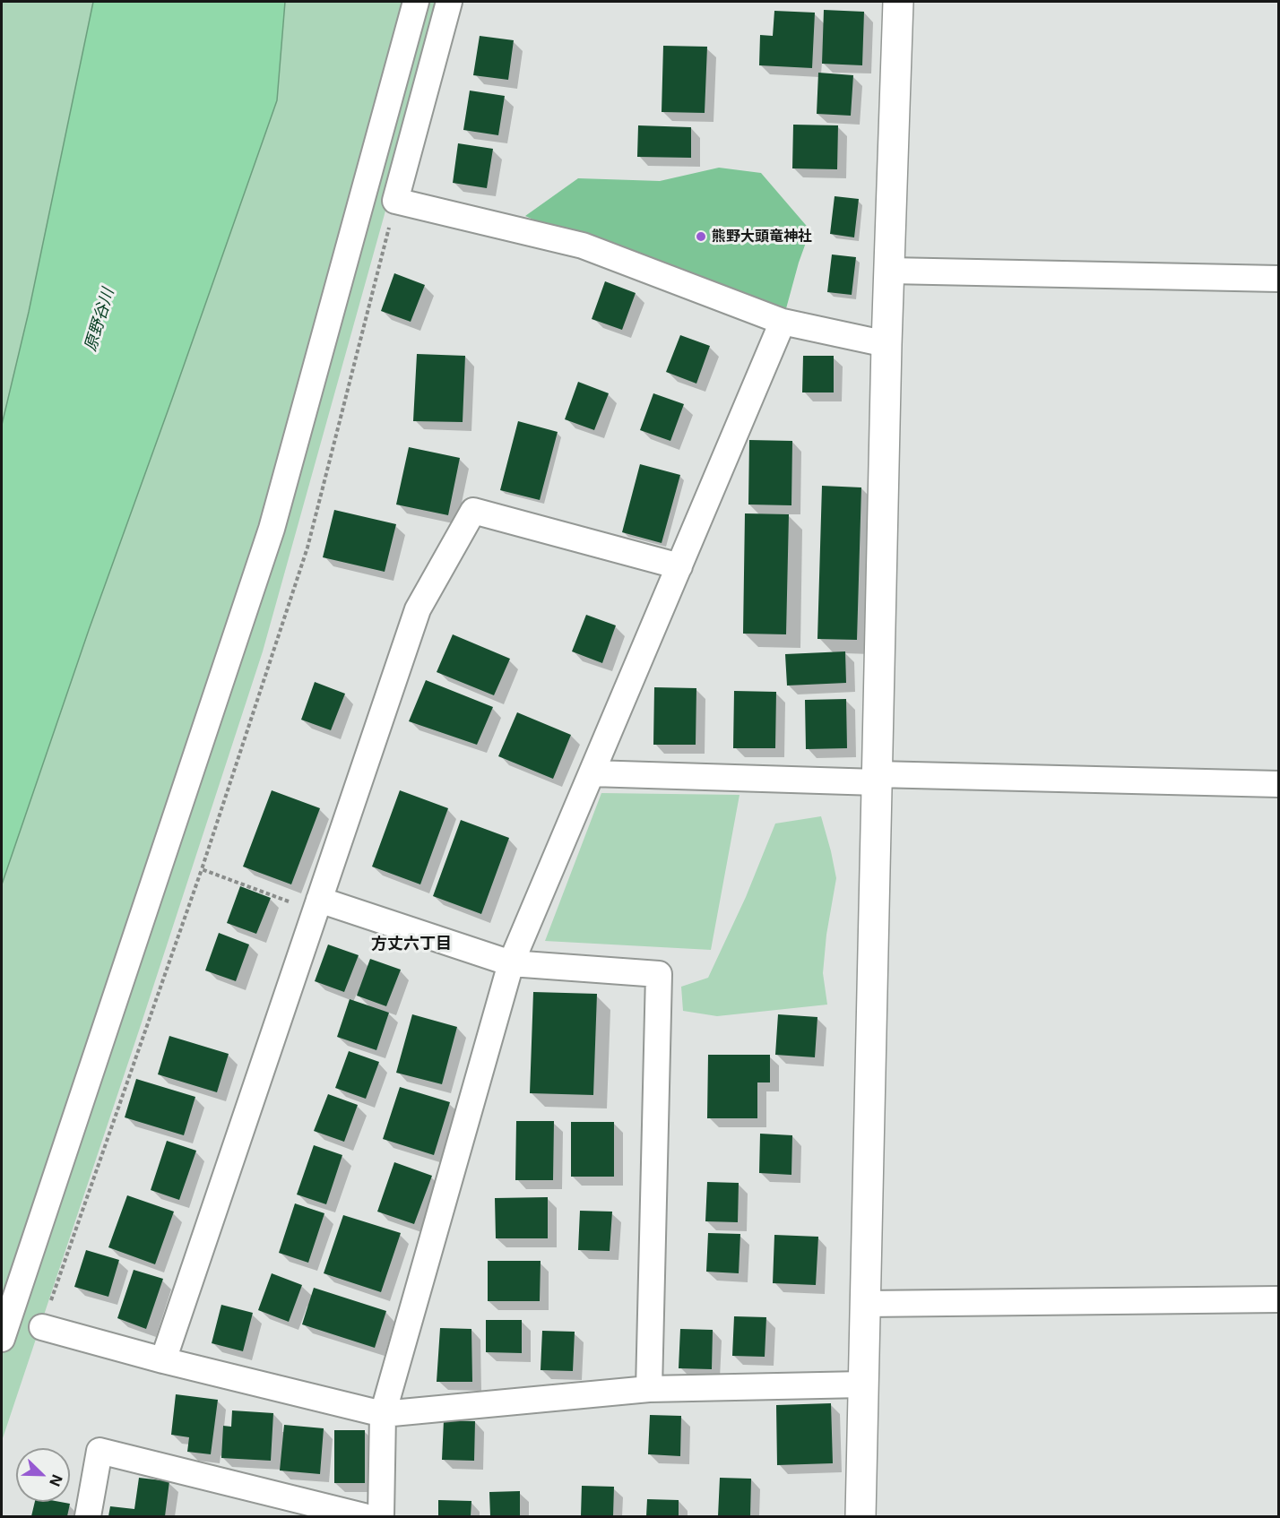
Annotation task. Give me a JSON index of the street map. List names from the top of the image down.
{
  "districts": ["方丈六丁目"],
  "water": ["原野谷川"],
  "places": ["熊野大頭竜神社"],
  "north": "bottom right"
}
